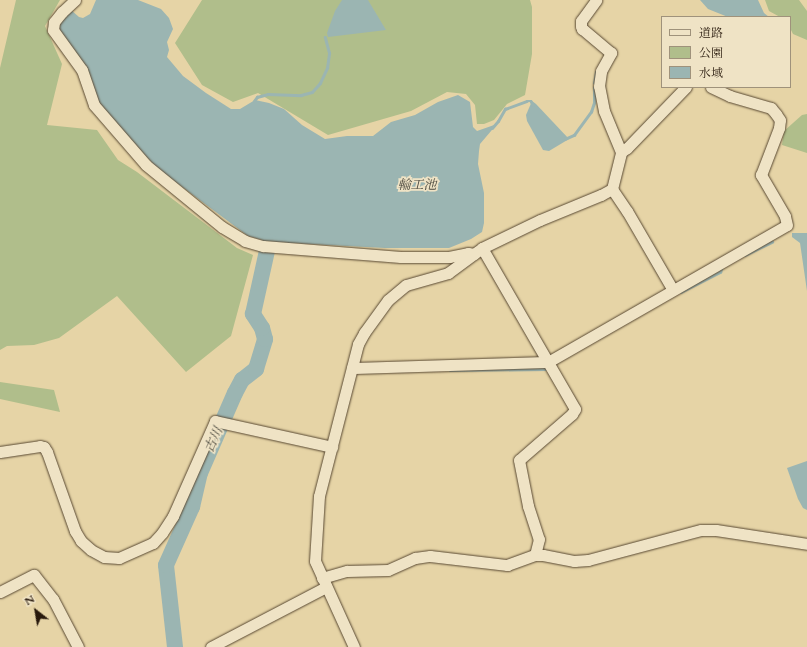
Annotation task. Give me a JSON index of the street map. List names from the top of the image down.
{
  "water": ["輪工池", "古川"],
  "legend": ["道路", "公園", "水域"],
  "north": "top left"
}
